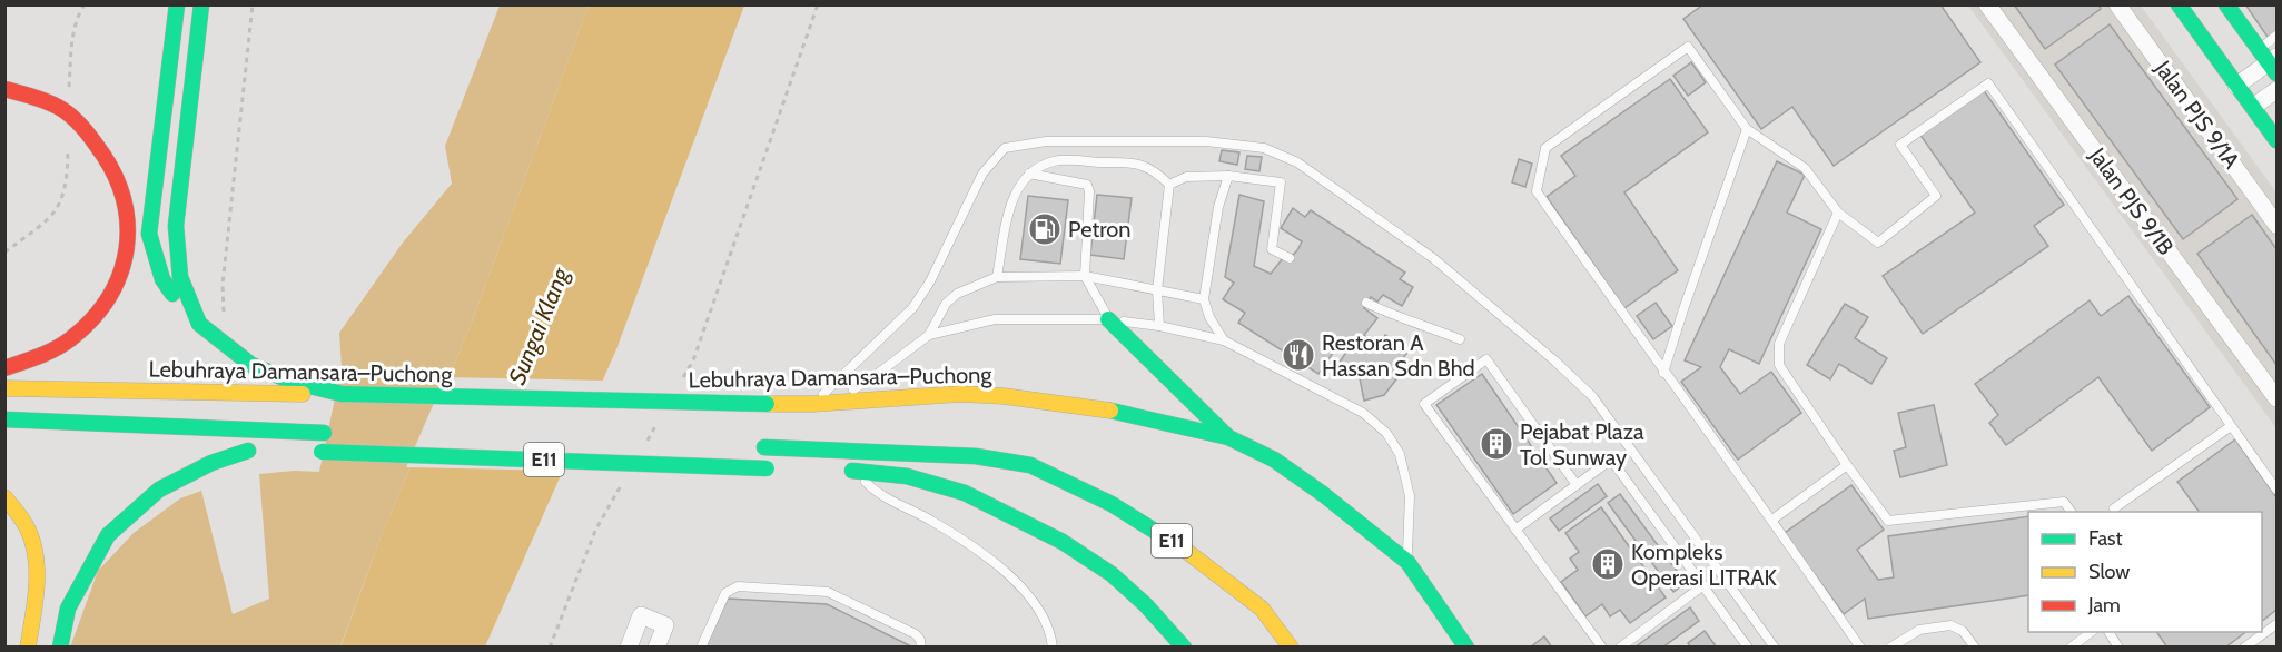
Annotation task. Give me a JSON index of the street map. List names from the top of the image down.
{
  "streets": {
    "main road": ["Lebuhraya Damansara–Puchong", "E11"],
    "street": ["Jalan PJS 9/1A", "Jalan PJS 9/1B"]
  },
  "water": ["Sungai Klang"],
  "places": {
    "fuel station": ["Petron"],
    "restaurant": ["Restoran A Hassan Sdn Bhd"],
    "building": ["Pejabat Plaza Tol Sunway", "Kompleks Operasi LITRAK"]
  },
  "legend": ["Fast", "Slow", "Jam"]
}
